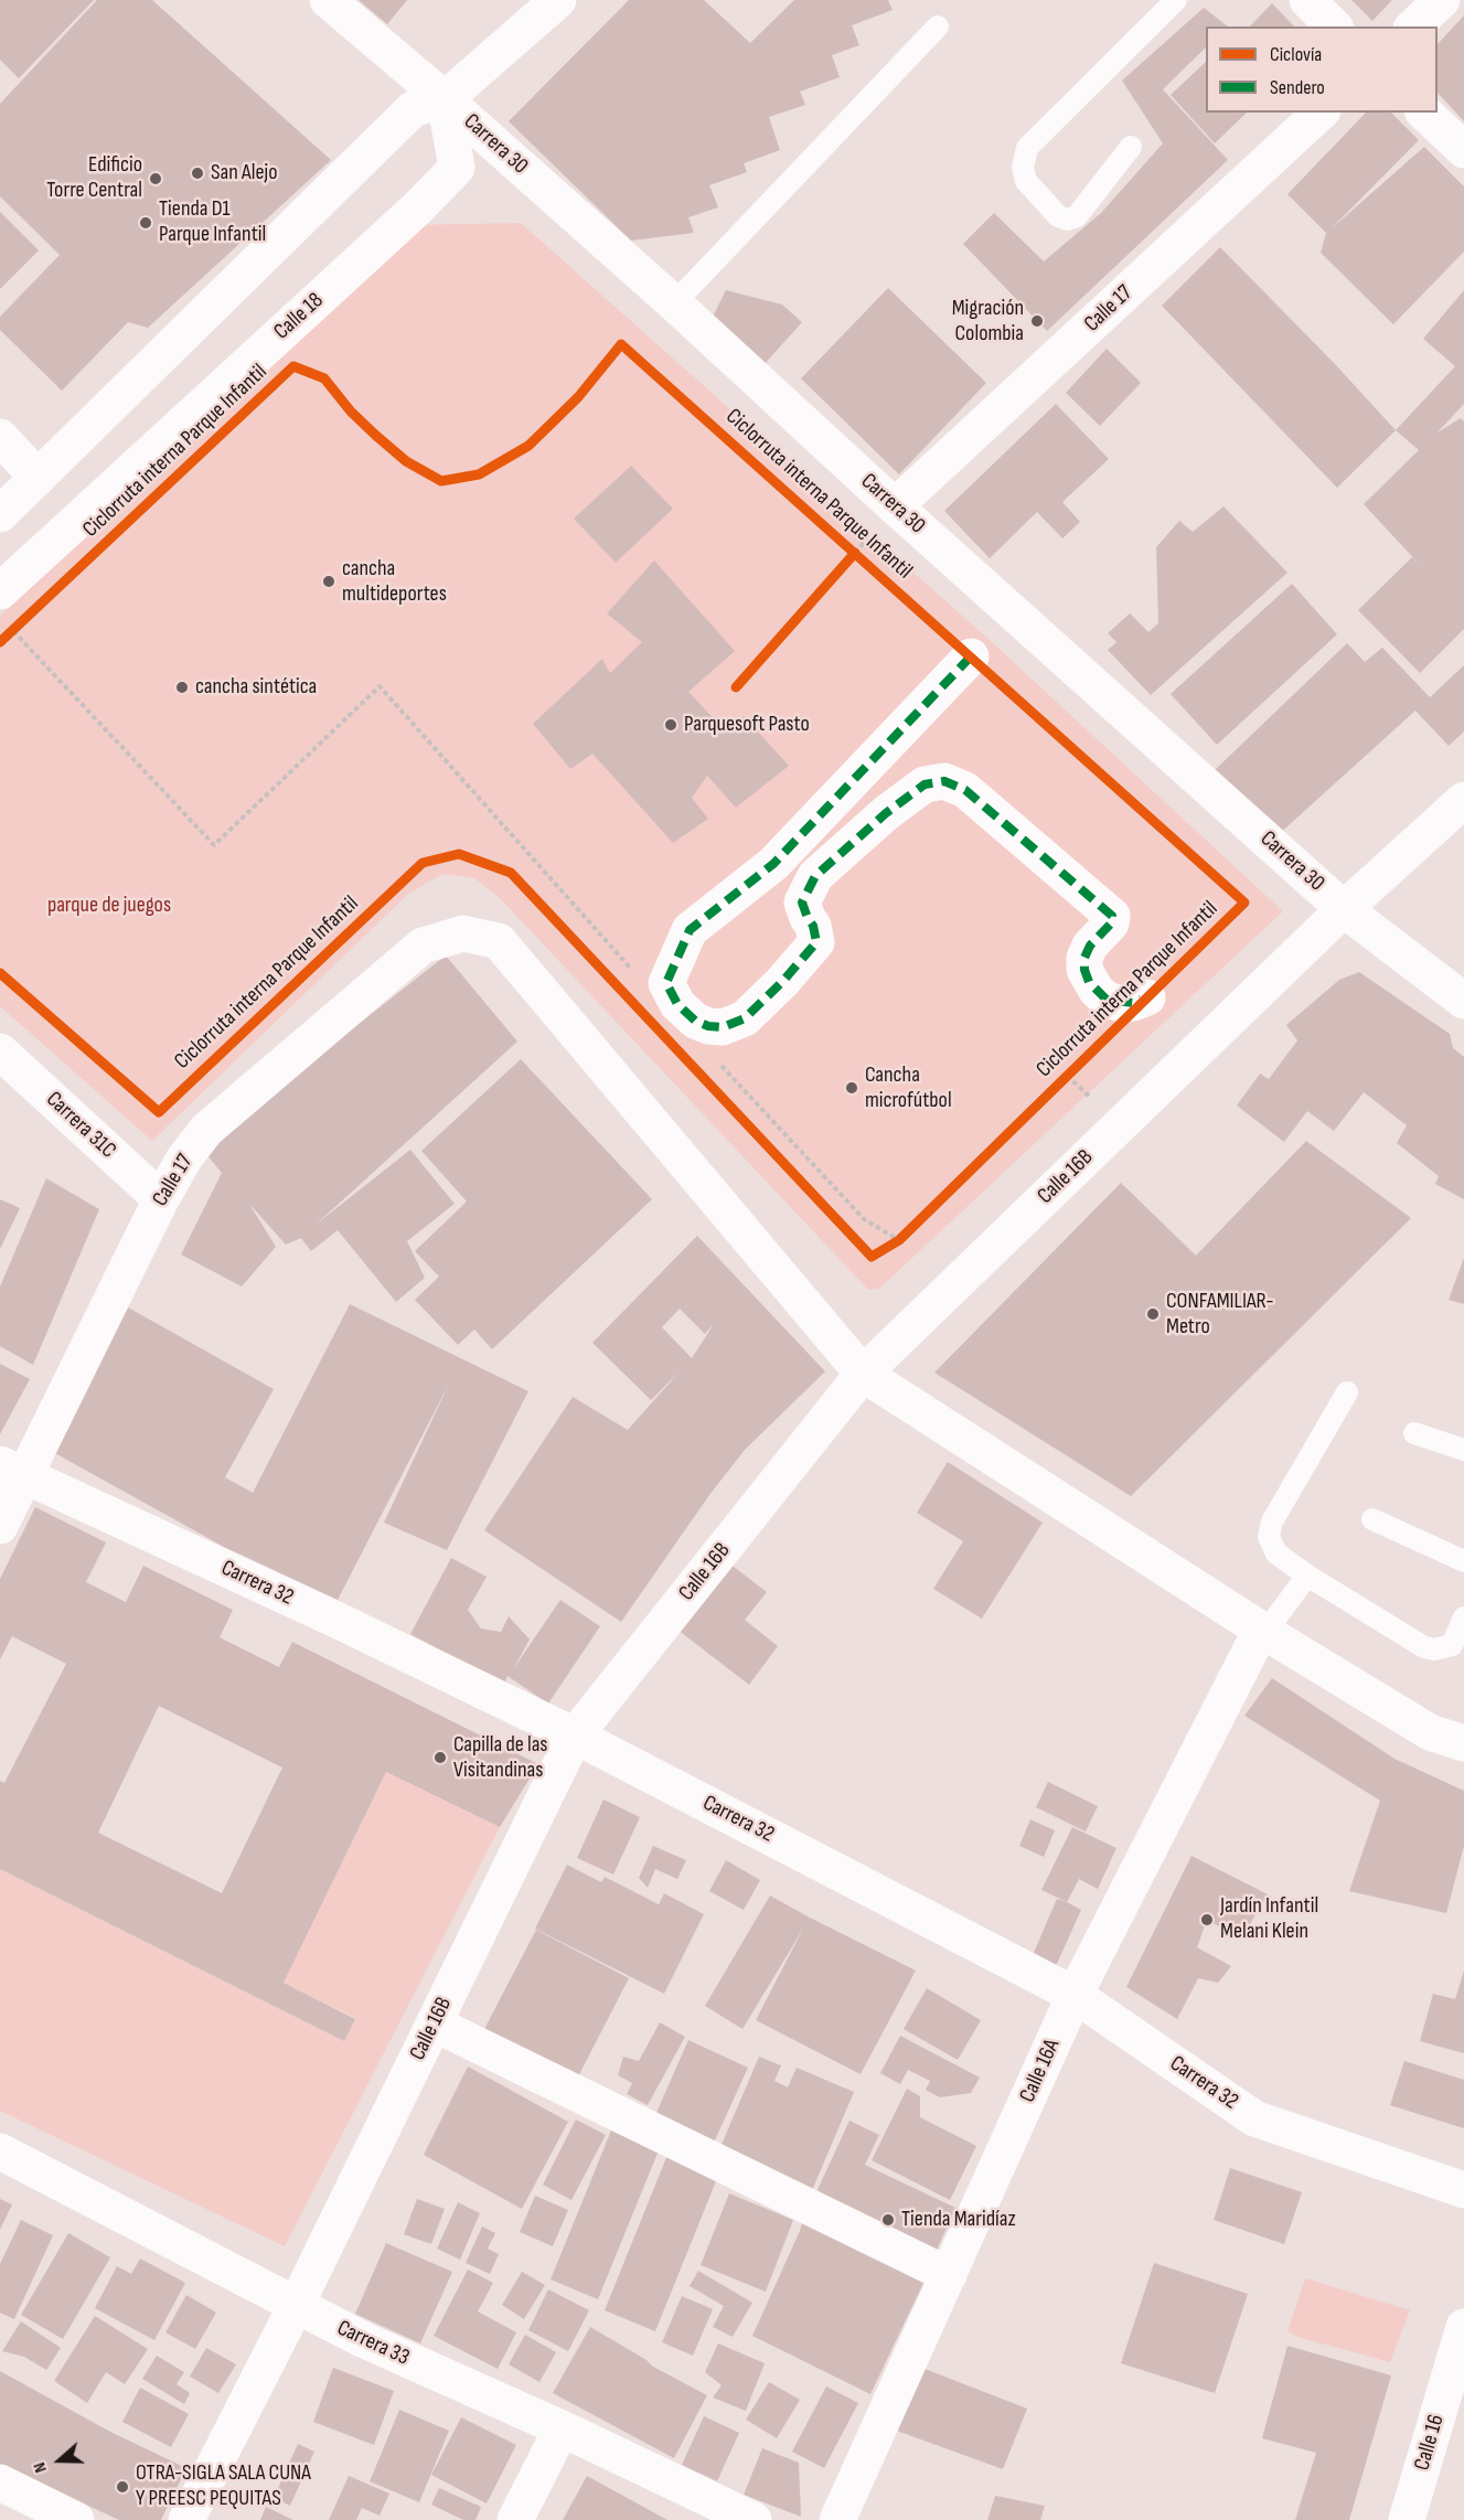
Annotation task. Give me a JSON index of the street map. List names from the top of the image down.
{
  "streets": {
    "street": [
      "Carrera 30",
      "Calle 17",
      "Calle 18",
      "Carrera 31C",
      "Calle 16B",
      "Carrera 32",
      "Calle 16A",
      "Carrera 33",
      "Calle 16"
    ],
    "cycle path": ["Ciclorruta interna Parque Infantil"]
  },
  "crossings": [
    ["Carrera 30", "Calle 17"],
    ["Carrera 30", "Calle 18"],
    ["Carrera 30", "Calle 16B"],
    ["Calle 17", "Carrera 31C"],
    ["Calle 17", "Calle 16B"],
    ["Calle 17", "Carrera 32"],
    ["Calle 16B", "Carrera 32"],
    ["Calle 16B", "Carrera 33"],
    ["Carrera 32", "Calle 16A"]
  ],
  "parks": ["parque de juegos"],
  "places": [
    "San Alejo",
    "Edificio Torre Central",
    "Tienda D1 Parque Infantil",
    "Migración Colombia",
    "cancha multideportes",
    "cancha sintética",
    "Parquesoft Pasto",
    "Cancha microfútbol",
    "CONFAMILIAR- Metro",
    "Capilla de las Visitandinas",
    "Jardín Infantil Melani Klein",
    "Tienda Maridíaz",
    "OTRA-SIGLA SALA CUNA Y PREESC PEQUITAS"
  ],
  "legend": ["Ciclovía", "Sendero"],
  "north": "left"
}
